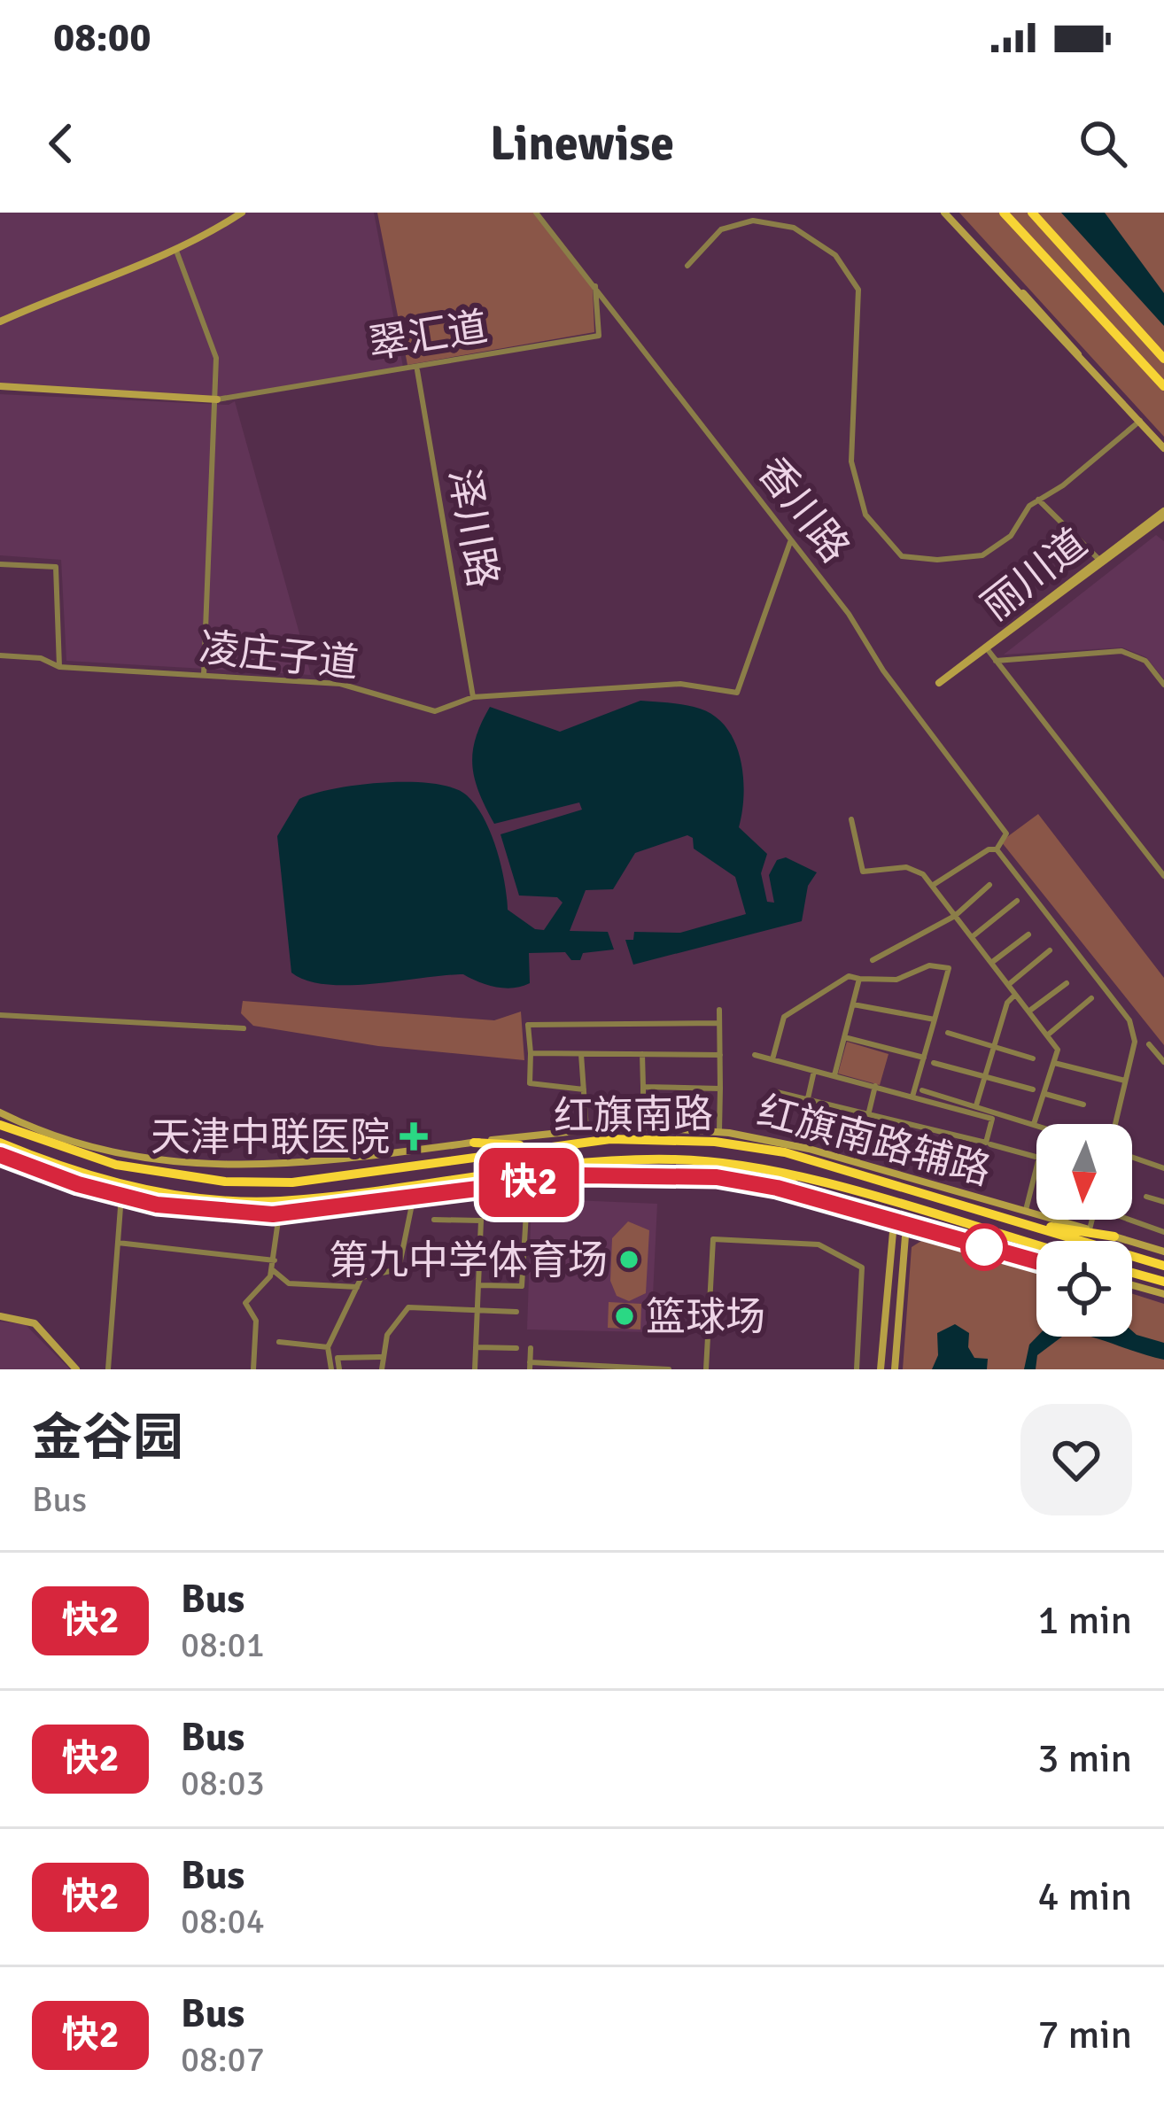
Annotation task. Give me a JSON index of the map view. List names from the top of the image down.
{
  "streets": {
    "highway": ["红旗南路"],
    "main road": ["丽川道", "红旗南路辅路"],
    "street": [
      "翠汇道",
      "香川路",
      "泽川路",
      "凌庄子道"
    ]
  },
  "crossings": [
    ["翠汇道", "香川路"],
    ["翠汇道", "泽川路"],
    ["香川路", "凌庄子道"],
    ["泽川路", "凌庄子道"]
  ],
  "places": {
    "health": ["天津中联医院"],
    "other": ["第九中学体育场", "篮球场"]
  },
  "lines": ["bus line 快2"],
  "north": "bottom",
  "page": {
    "status": "08:00",
    "header": "Linewise",
    "on_map": "快2",
    "heading": ["金谷园", "Bus"],
    "list": [
      {
        "mark": "快2",
        "name": "Bus",
        "note": "08:01",
        "value": "1 min"
      },
      {
        "mark": "快2",
        "name": "Bus",
        "note": "08:03",
        "value": "3 min"
      },
      {
        "mark": "快2",
        "name": "Bus",
        "note": "08:04",
        "value": "4 min"
      },
      {
        "mark": "快2",
        "name": "Bus",
        "note": "08:07",
        "value": "7 min"
      }
    ]
  }
}
